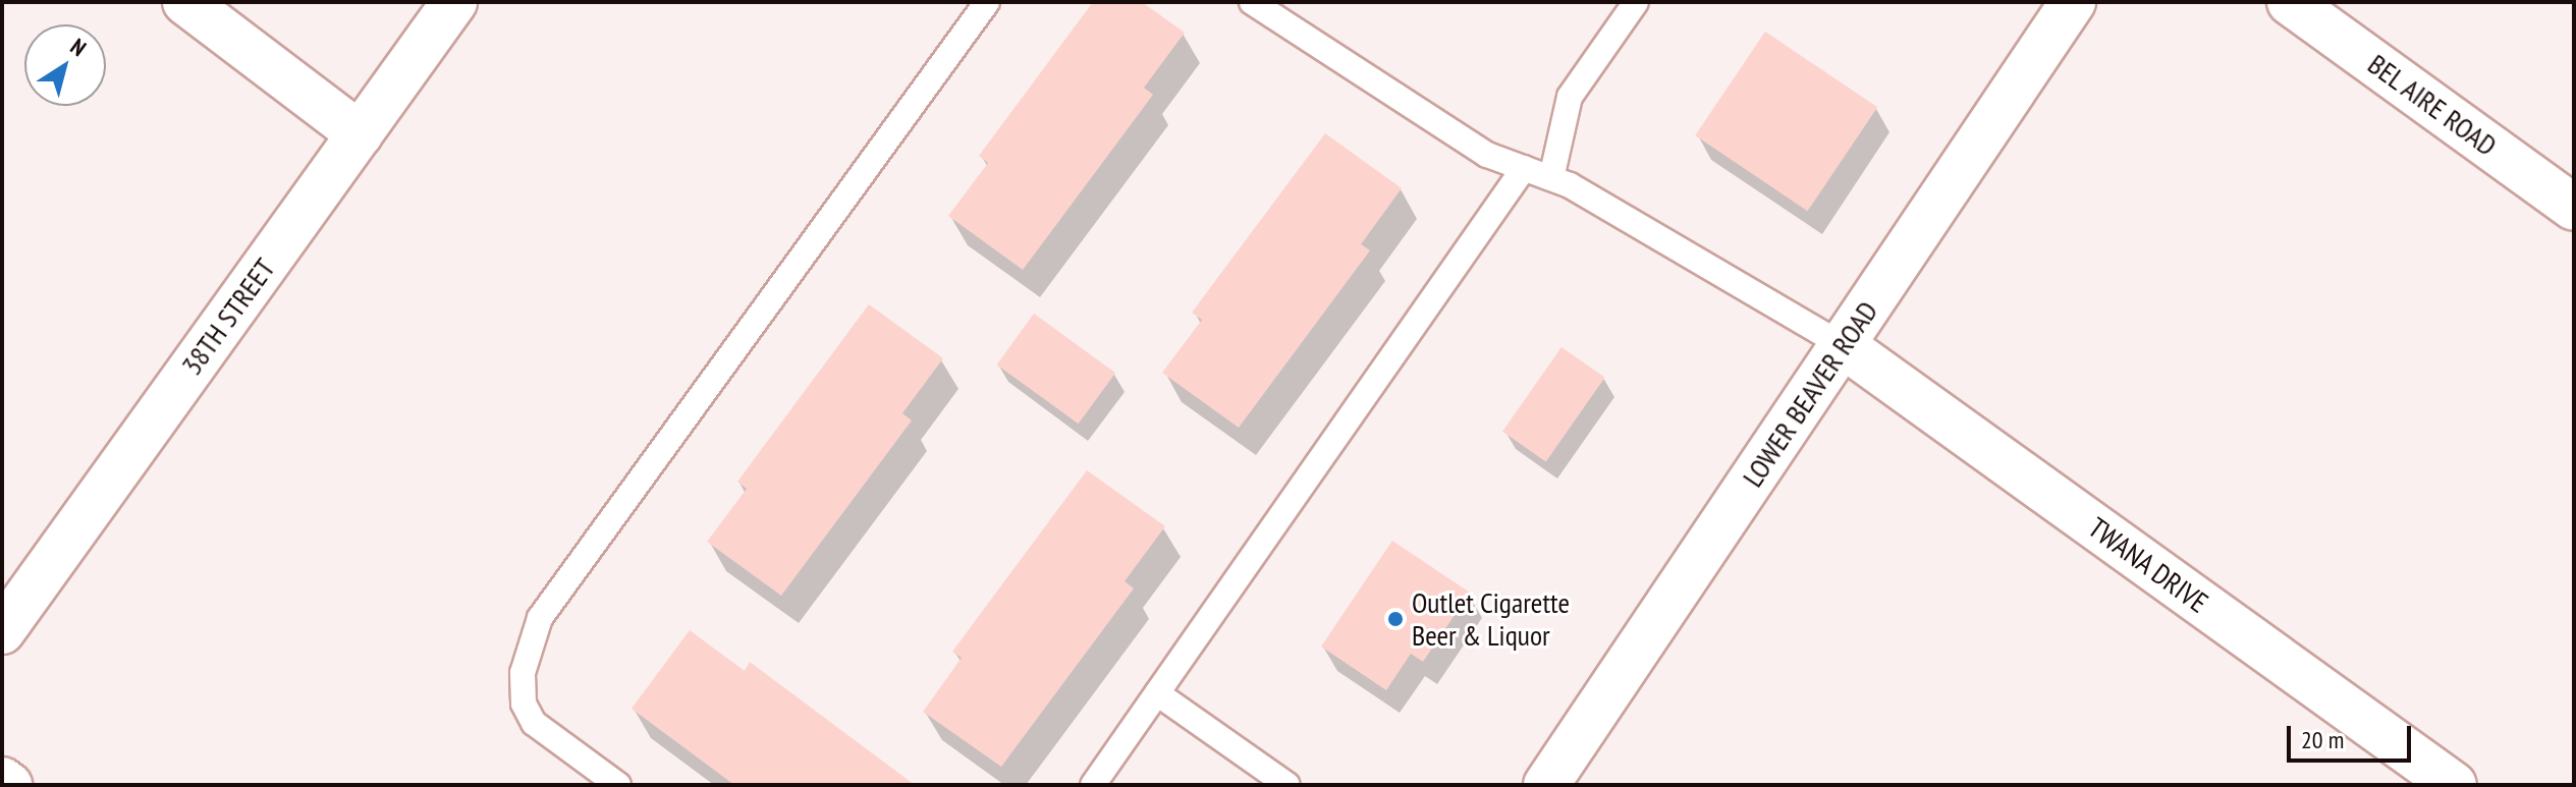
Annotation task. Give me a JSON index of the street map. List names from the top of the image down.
{
  "streets": {
    "street": [
      "BEL AIRE ROAD",
      "38TH STREET",
      "LOWER BEAVER ROAD",
      "TWANA DRIVE"
    ]
  },
  "crossings": [
    ["LOWER BEAVER ROAD", "TWANA DRIVE"]
  ],
  "places": ["Outlet Cigarette Beer & Liquor"],
  "scale_bar": "20 m",
  "north": "top right"
}
